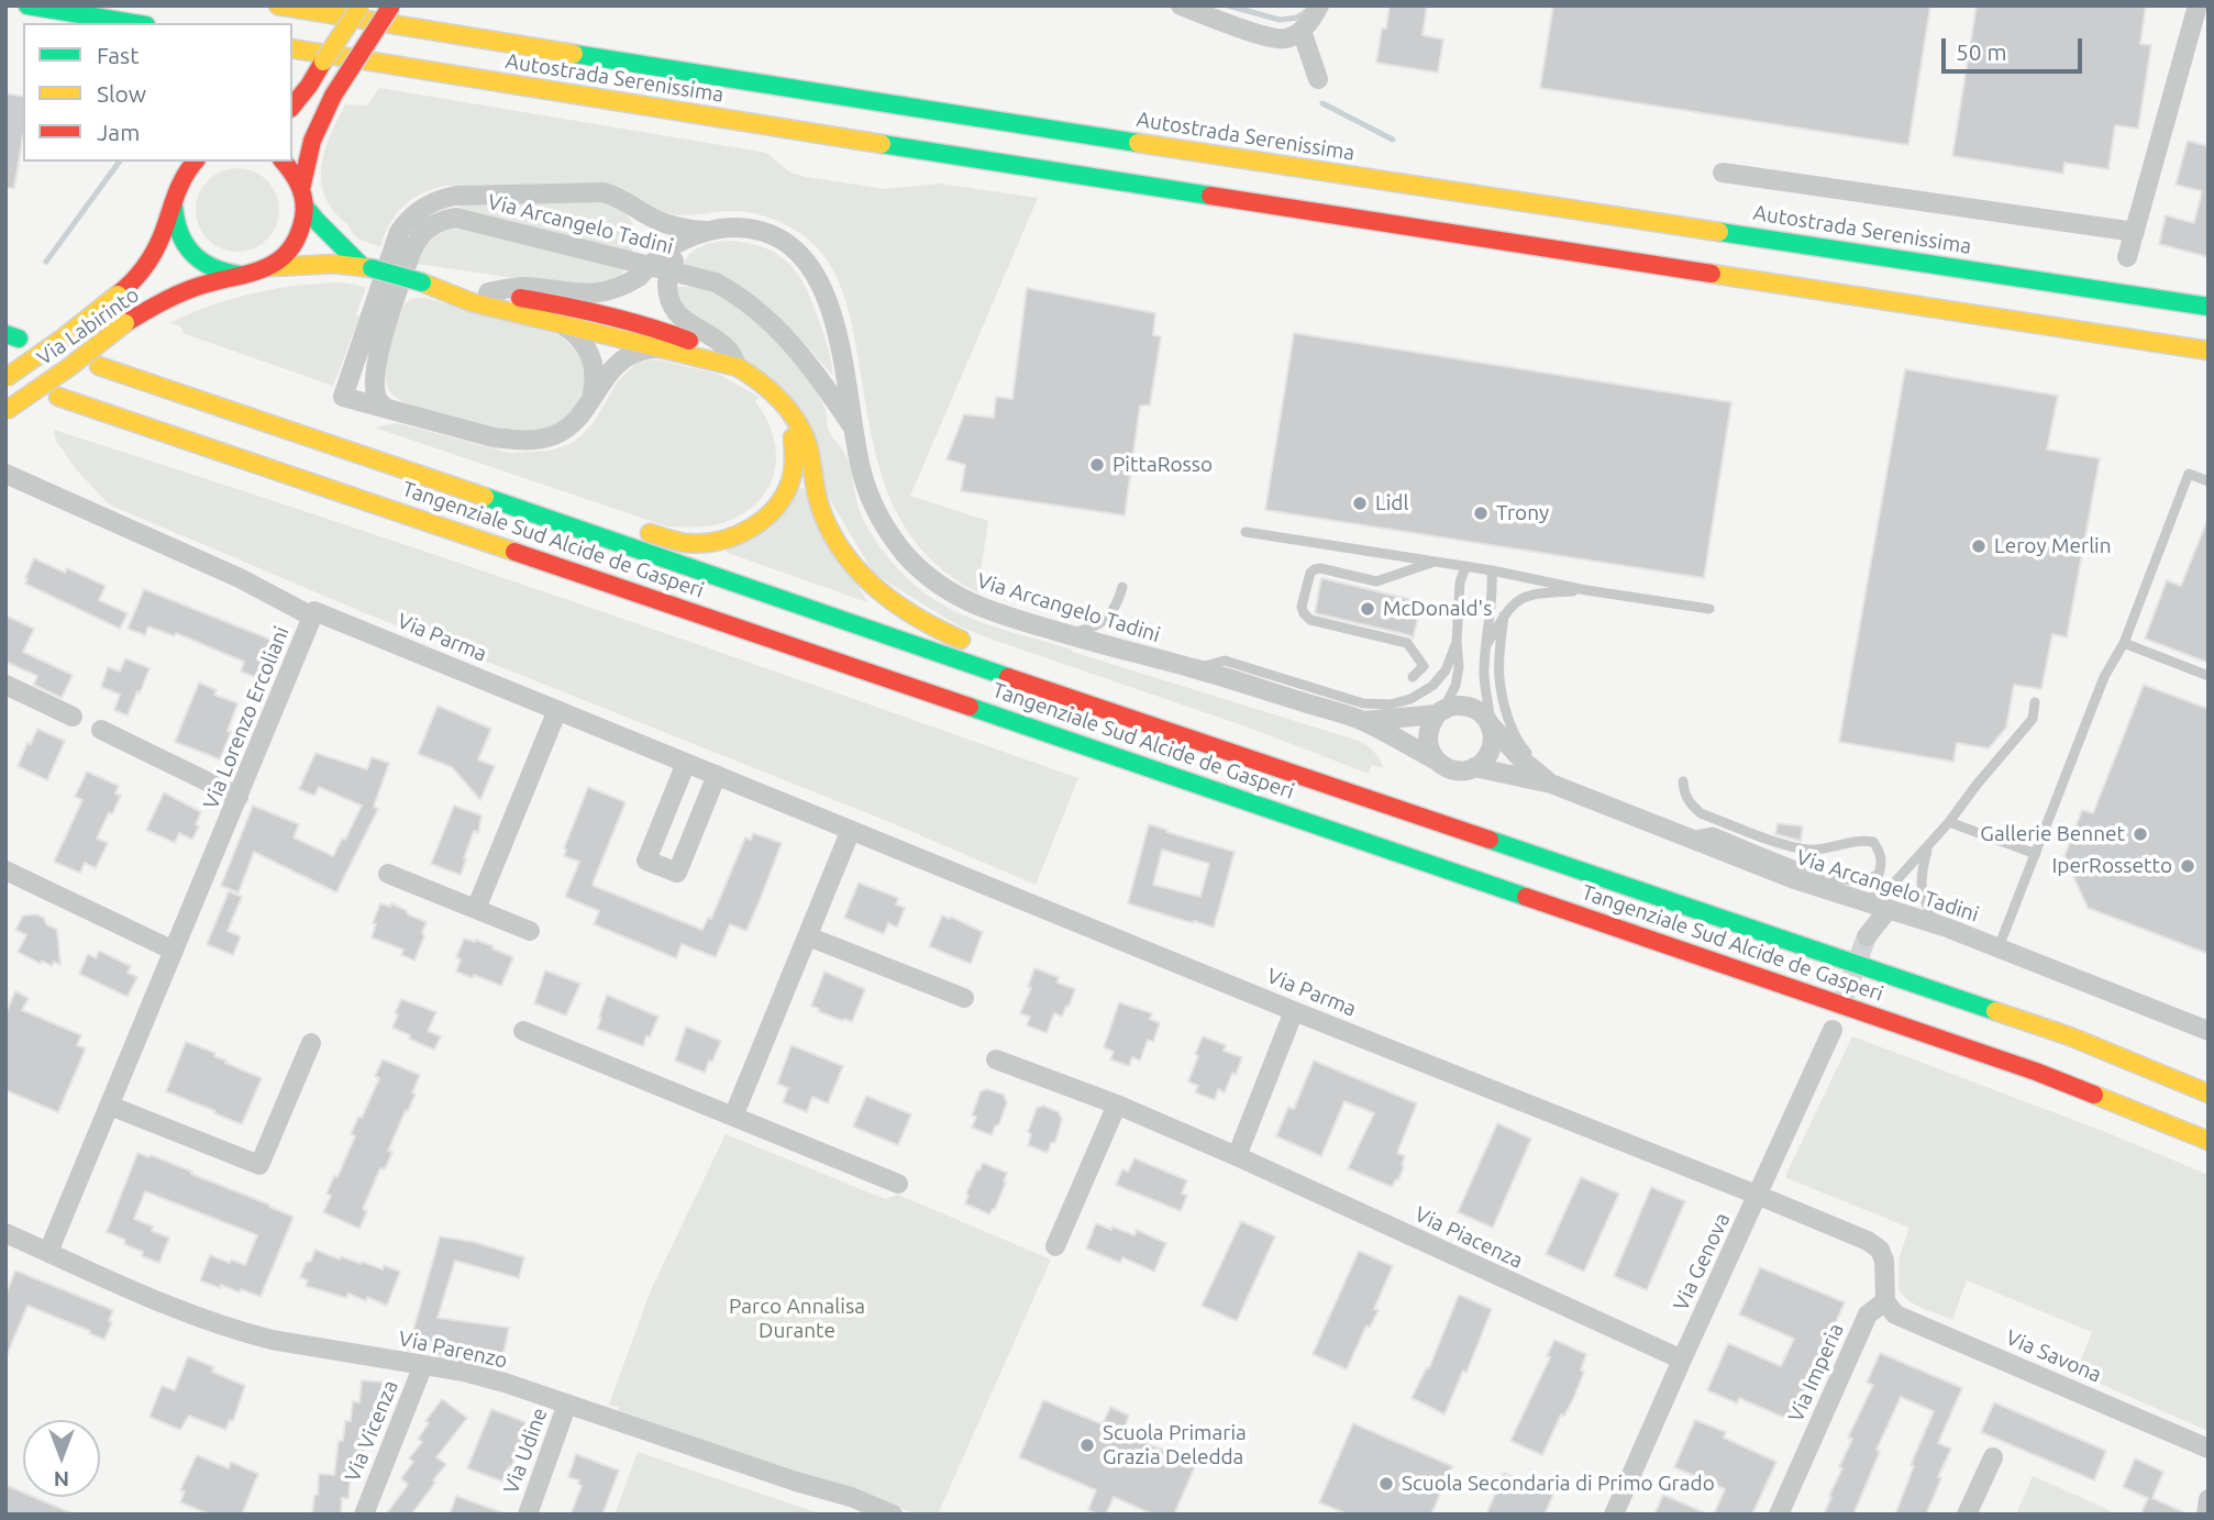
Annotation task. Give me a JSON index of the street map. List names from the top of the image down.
{
  "streets": {
    "main road": ["Autostrada Serenissima", "Via Labirinto", "Tangenziale Sud Alcide de Gasperi"],
    "street": [
      "Via Arcangelo Tadini",
      "Via Parma",
      "Via Lorenzo Ercoliani",
      "Via Piacenza",
      "Via Genova",
      "Via Parenzo",
      "Via Savona",
      "Via Imperia",
      "Via Vicenza",
      "Via Udine"
    ]
  },
  "crossings": [
    ["Via Parma", "Via Lorenzo Ercoliani"],
    ["Via Parma", "Via Genova"],
    ["Via Lorenzo Ercoliani", "Via Parenzo"],
    ["Via Piacenza", "Via Genova"],
    ["Via Parenzo", "Via Vicenza"],
    ["Via Parenzo", "Via Udine"],
    ["Via Savona", "Via Imperia"]
  ],
  "parks": ["Parco Annalisa Durante"],
  "places": [
    "PittaRosso",
    "Lidl",
    "Trony",
    "Leroy Merlin",
    "McDonald's",
    "Gallerie Bennet",
    "IperRossetto",
    "Scuola Primaria Grazia Deledda",
    "Scuola Secondaria di Primo Grado"
  ],
  "legend": ["Fast", "Slow", "Jam"],
  "scale_bar": "50 m",
  "north": "bottom"
}
